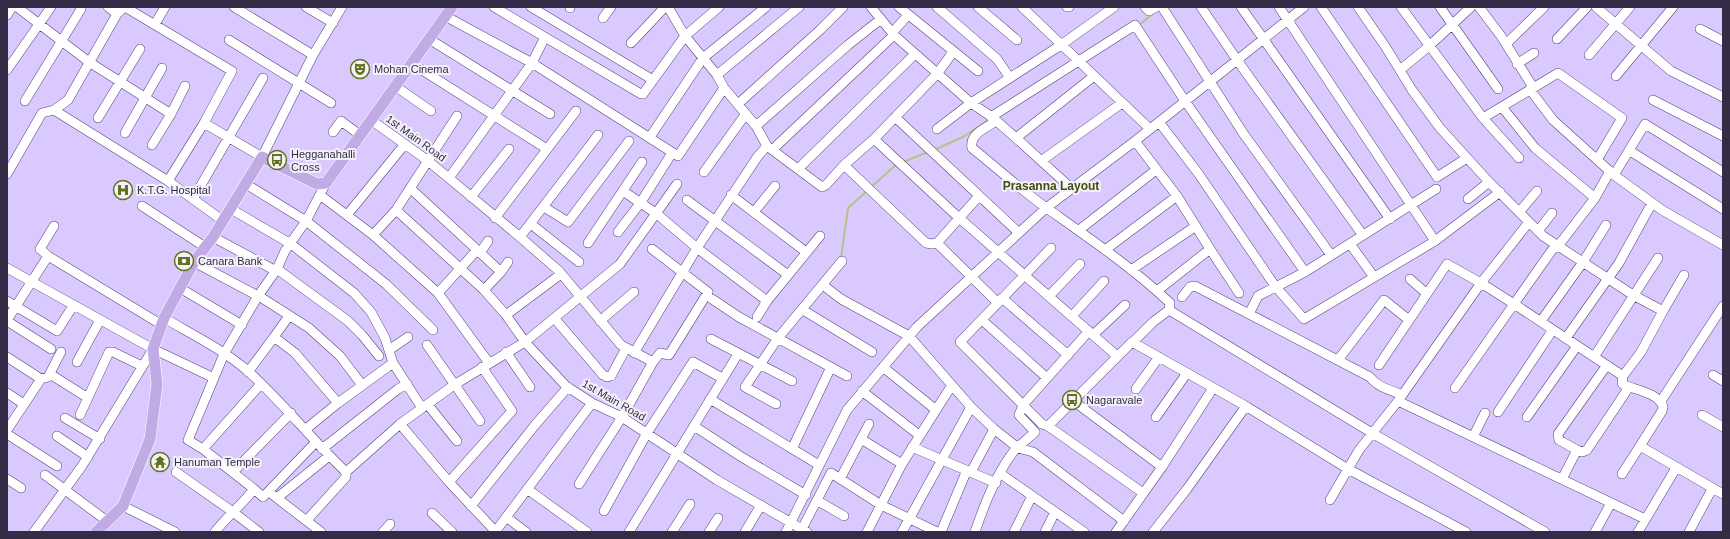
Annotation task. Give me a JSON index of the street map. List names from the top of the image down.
{
  "streets": {
    "street": ["1st Main Road"]
  },
  "districts": ["Prasanna Layout"],
  "places": {
    "theatre": ["Mohan Cinema"],
    "bus stop": ["Hegganahalli Cross", "Nagaravale"],
    "hospital": ["K.T.G. Hospital"],
    "bank": ["Canara Bank"],
    "temple": ["Hanuman Temple"]
  }
}
